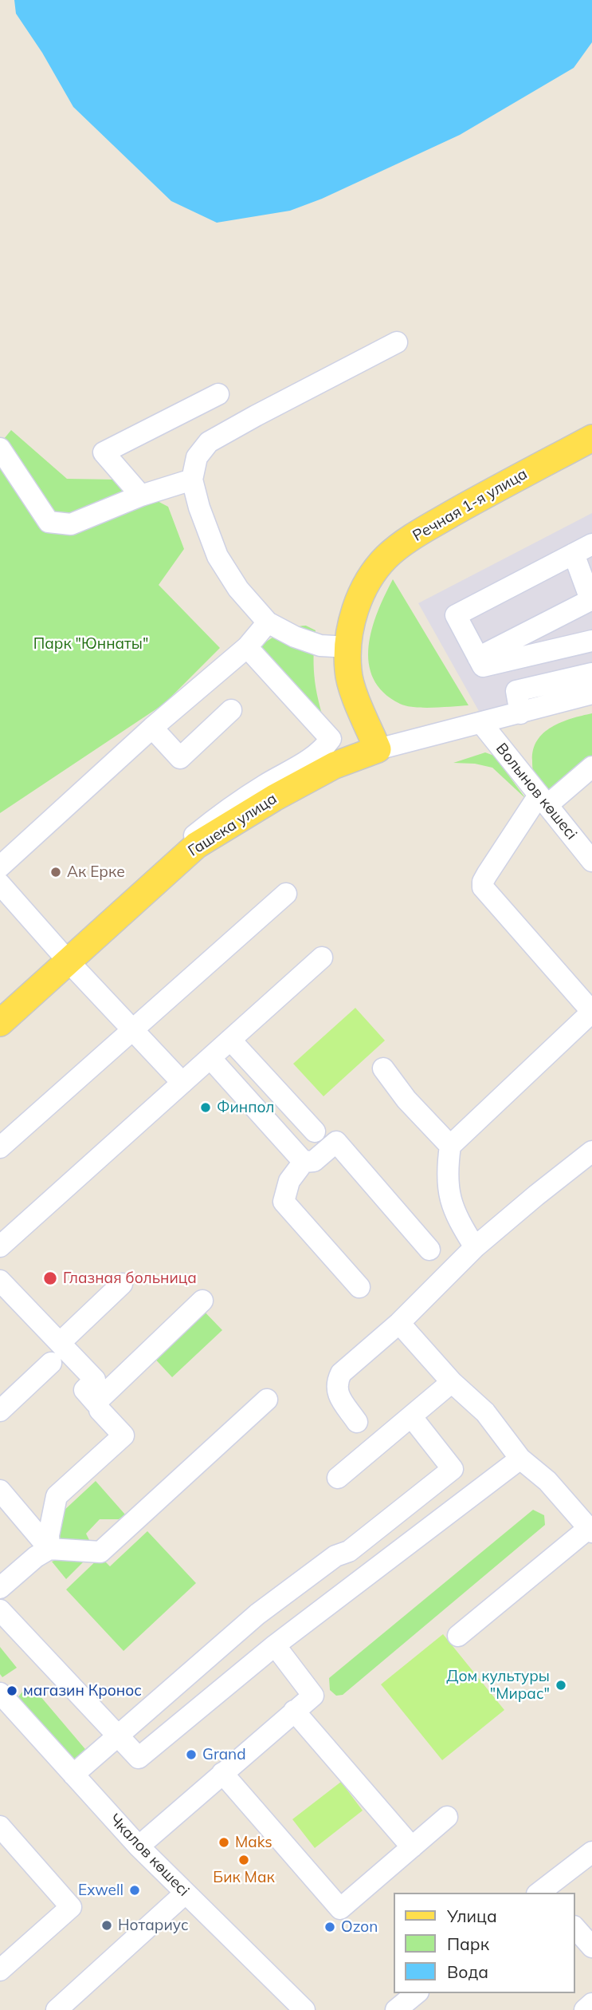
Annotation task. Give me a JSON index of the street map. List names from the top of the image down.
{
  "streets": {
    "main road": ["Речная 1-я улица", "Гашека улица"],
    "street": ["Волынов көшесі", "Чкалов көшесі"]
  },
  "crossings": [
    ["Речная 1-я улица", "Гашека улица"],
    ["Волынов көшесі", "Гашека улица"]
  ],
  "parks": ["Парк \"Юннаты\""],
  "places": [
    "Ак Ерке",
    "Финпол",
    "Глазная больница",
    "Дом культуры \"Мирас\"",
    "магазин Кронос",
    "Grand",
    "Maks",
    "Бик Мак",
    "Exwell",
    "Нотариус",
    "Ozon"
  ],
  "legend": ["Улица", "Парк", "Вода"]
}
